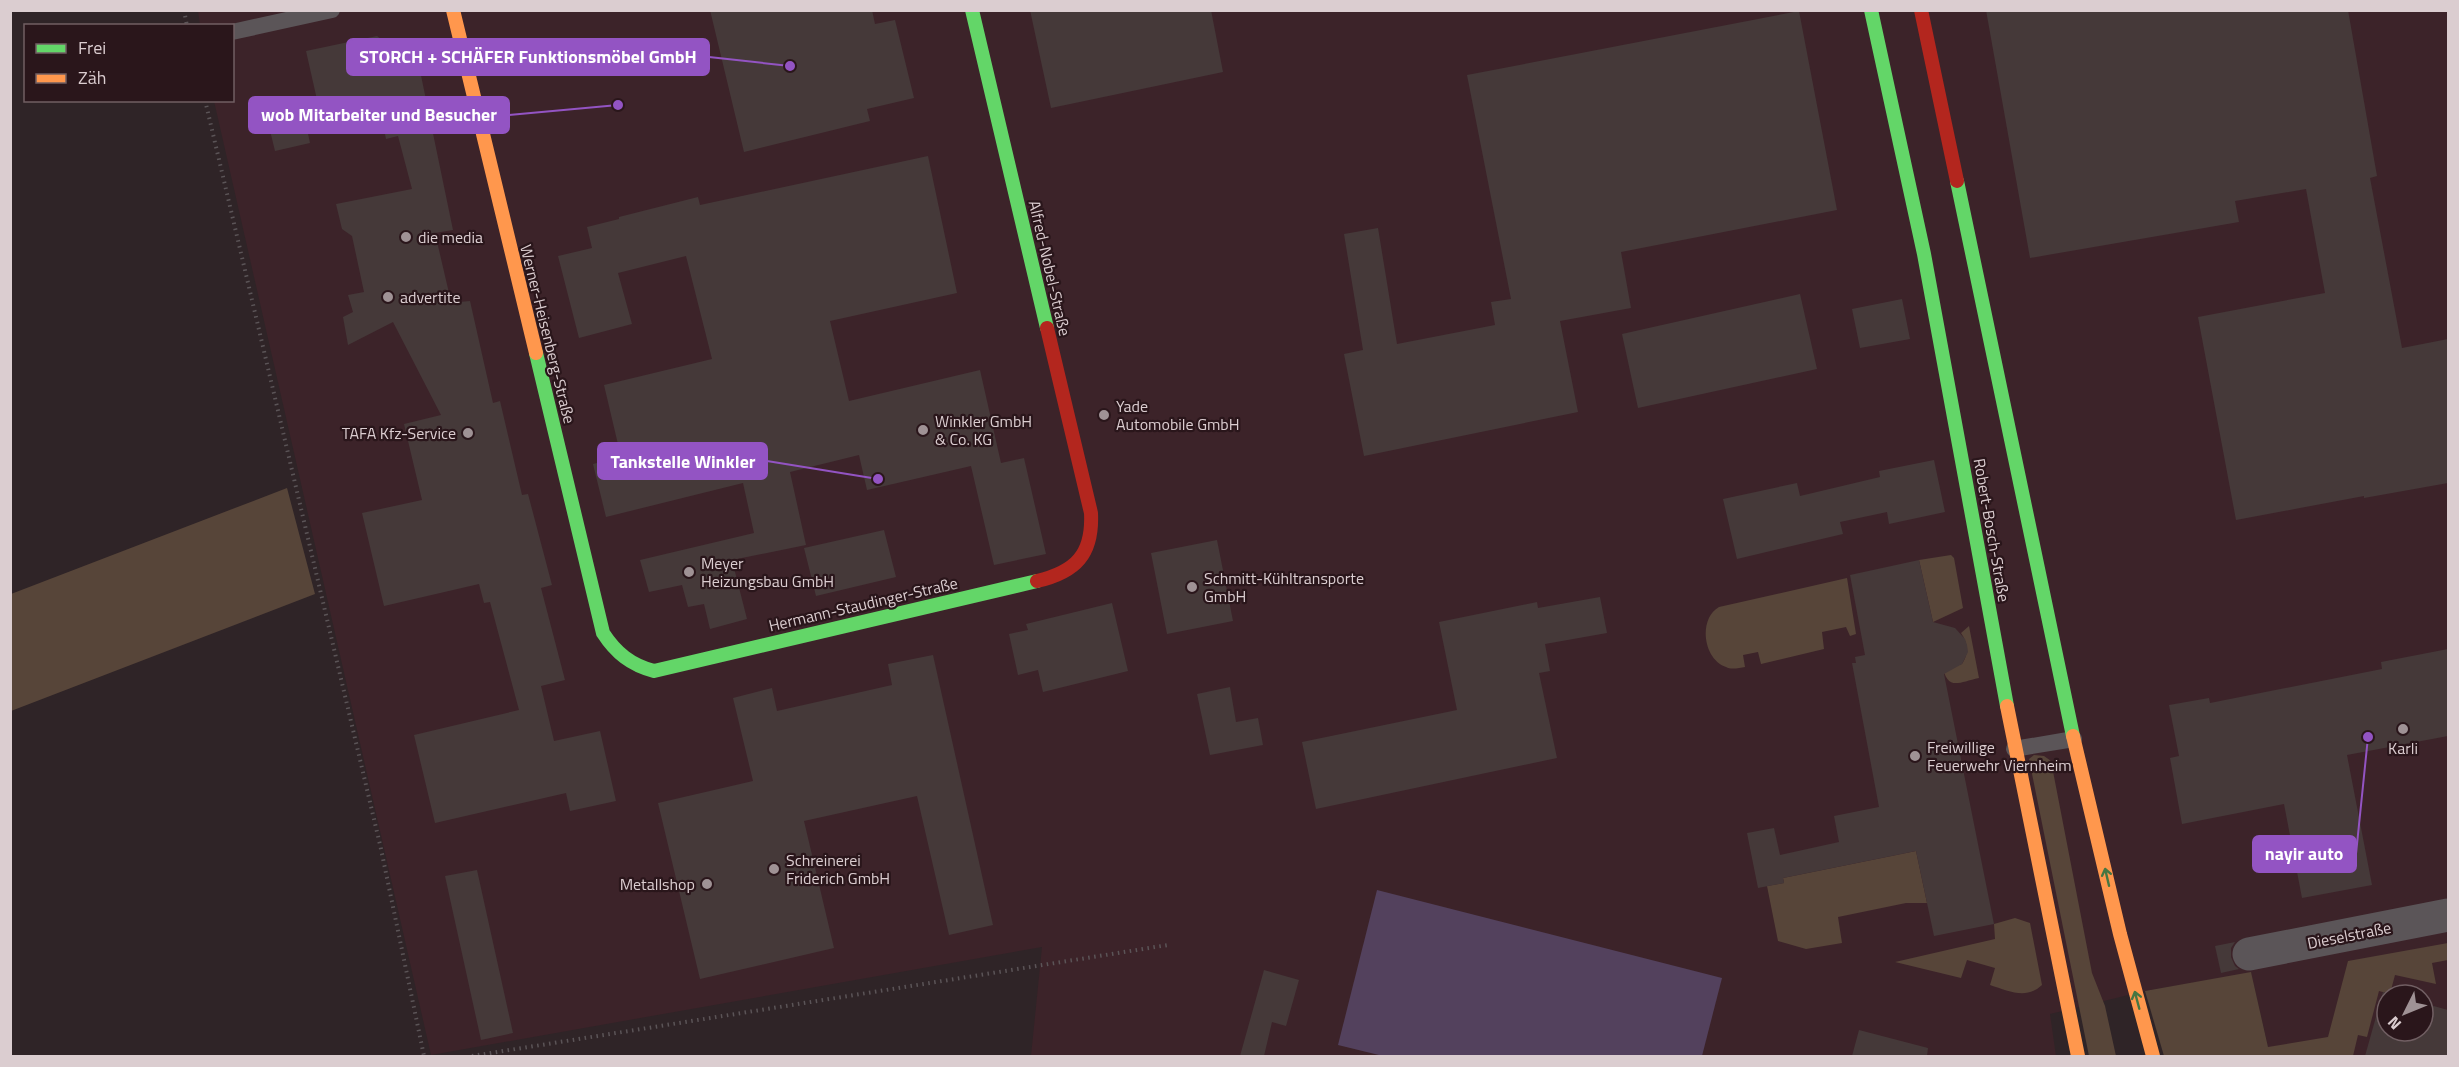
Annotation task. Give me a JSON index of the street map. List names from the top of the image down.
{
  "streets": {
    "street": [
      "Alfred-Nobel-Straße",
      "Werner-Heisenberg-Straße",
      "Robert-Bosch-Straße",
      "Hermann-Staudinger-Straße",
      "Dieselstraße"
    ]
  },
  "crossings": [
    ["Alfred-Nobel-Straße", "Hermann-Staudinger-Straße"],
    ["Werner-Heisenberg-Straße", "Hermann-Staudinger-Straße"]
  ],
  "places": [
    "STORCH + SCHÄFER Funktionsmöbel GmbH",
    "wob Mitarbeiter und Besucher",
    "die media",
    "advertite",
    "Yade Automobile GmbH",
    "Winkler GmbH & Co. KG",
    "TAFA Kfz-Service",
    "Tankstelle Winkler",
    "Meyer Heizungsbau GmbH",
    "Schmitt-Kühltransporte GmbH",
    "Karli",
    "nayir auto",
    "Freiwillige Feuerwehr Viernheim",
    "Schreinerei Friderich GmbH",
    "Metallshop"
  ],
  "legend": ["Frei", "Zäh"],
  "north": "bottom left"
}
